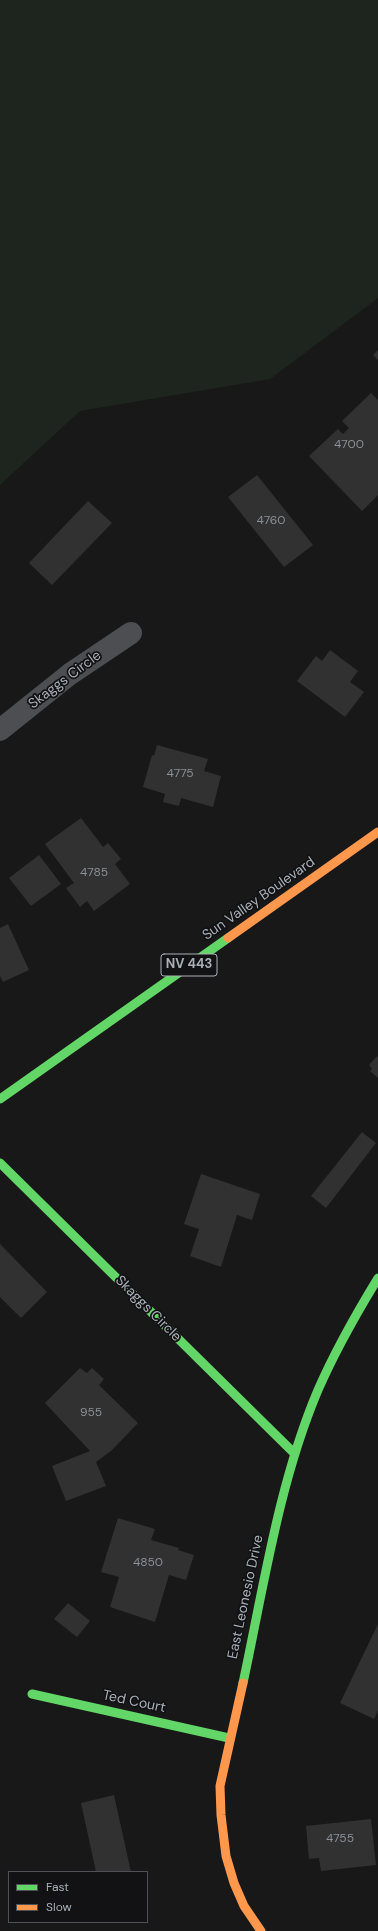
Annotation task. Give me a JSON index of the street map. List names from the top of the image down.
{
  "streets": {
    "street": [
      "Skaggs Circle",
      "Sun Valley Boulevard",
      "NV 443",
      "East Leonesio Drive",
      "Ted Court"
    ]
  },
  "crossings": [
    ["Skaggs Circle", "East Leonesio Drive"],
    ["East Leonesio Drive", "Ted Court"]
  ],
  "house_numbers": [
    "4700",
    "4760",
    "4775",
    "4785",
    "955",
    "4850",
    "4755"
  ],
  "legend": ["Fast", "Slow"]
}
